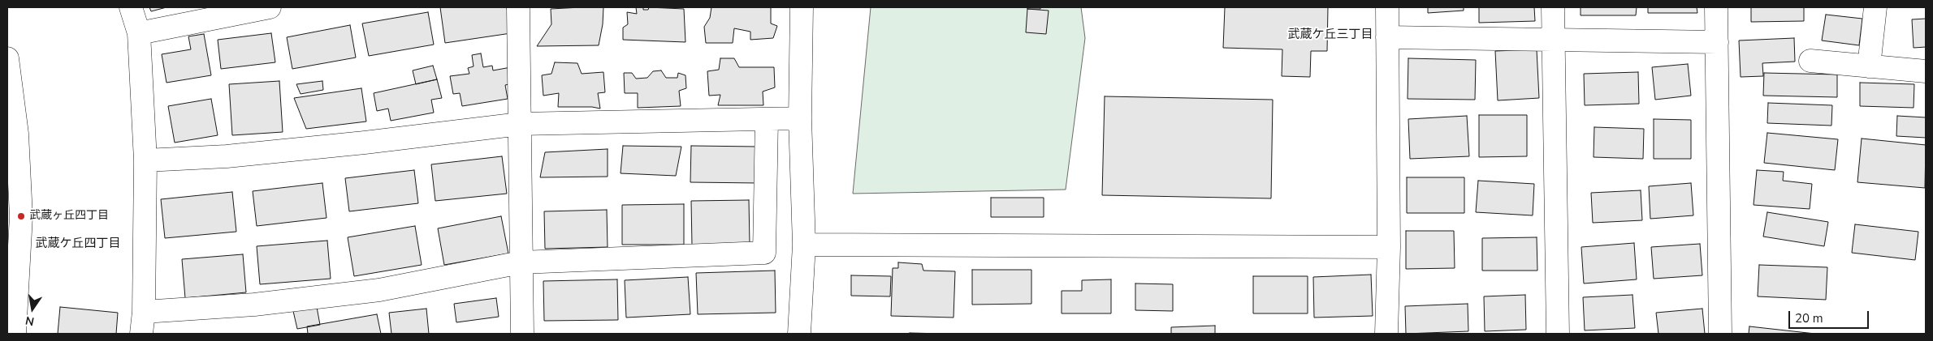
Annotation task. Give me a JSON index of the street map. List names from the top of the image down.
{
  "districts": ["武蔵ケ丘三丁目", "武蔵ケ丘四丁目"],
  "places": ["武蔵ヶ丘四丁目"],
  "scale_bar": "20 m",
  "north": "bottom"
}
